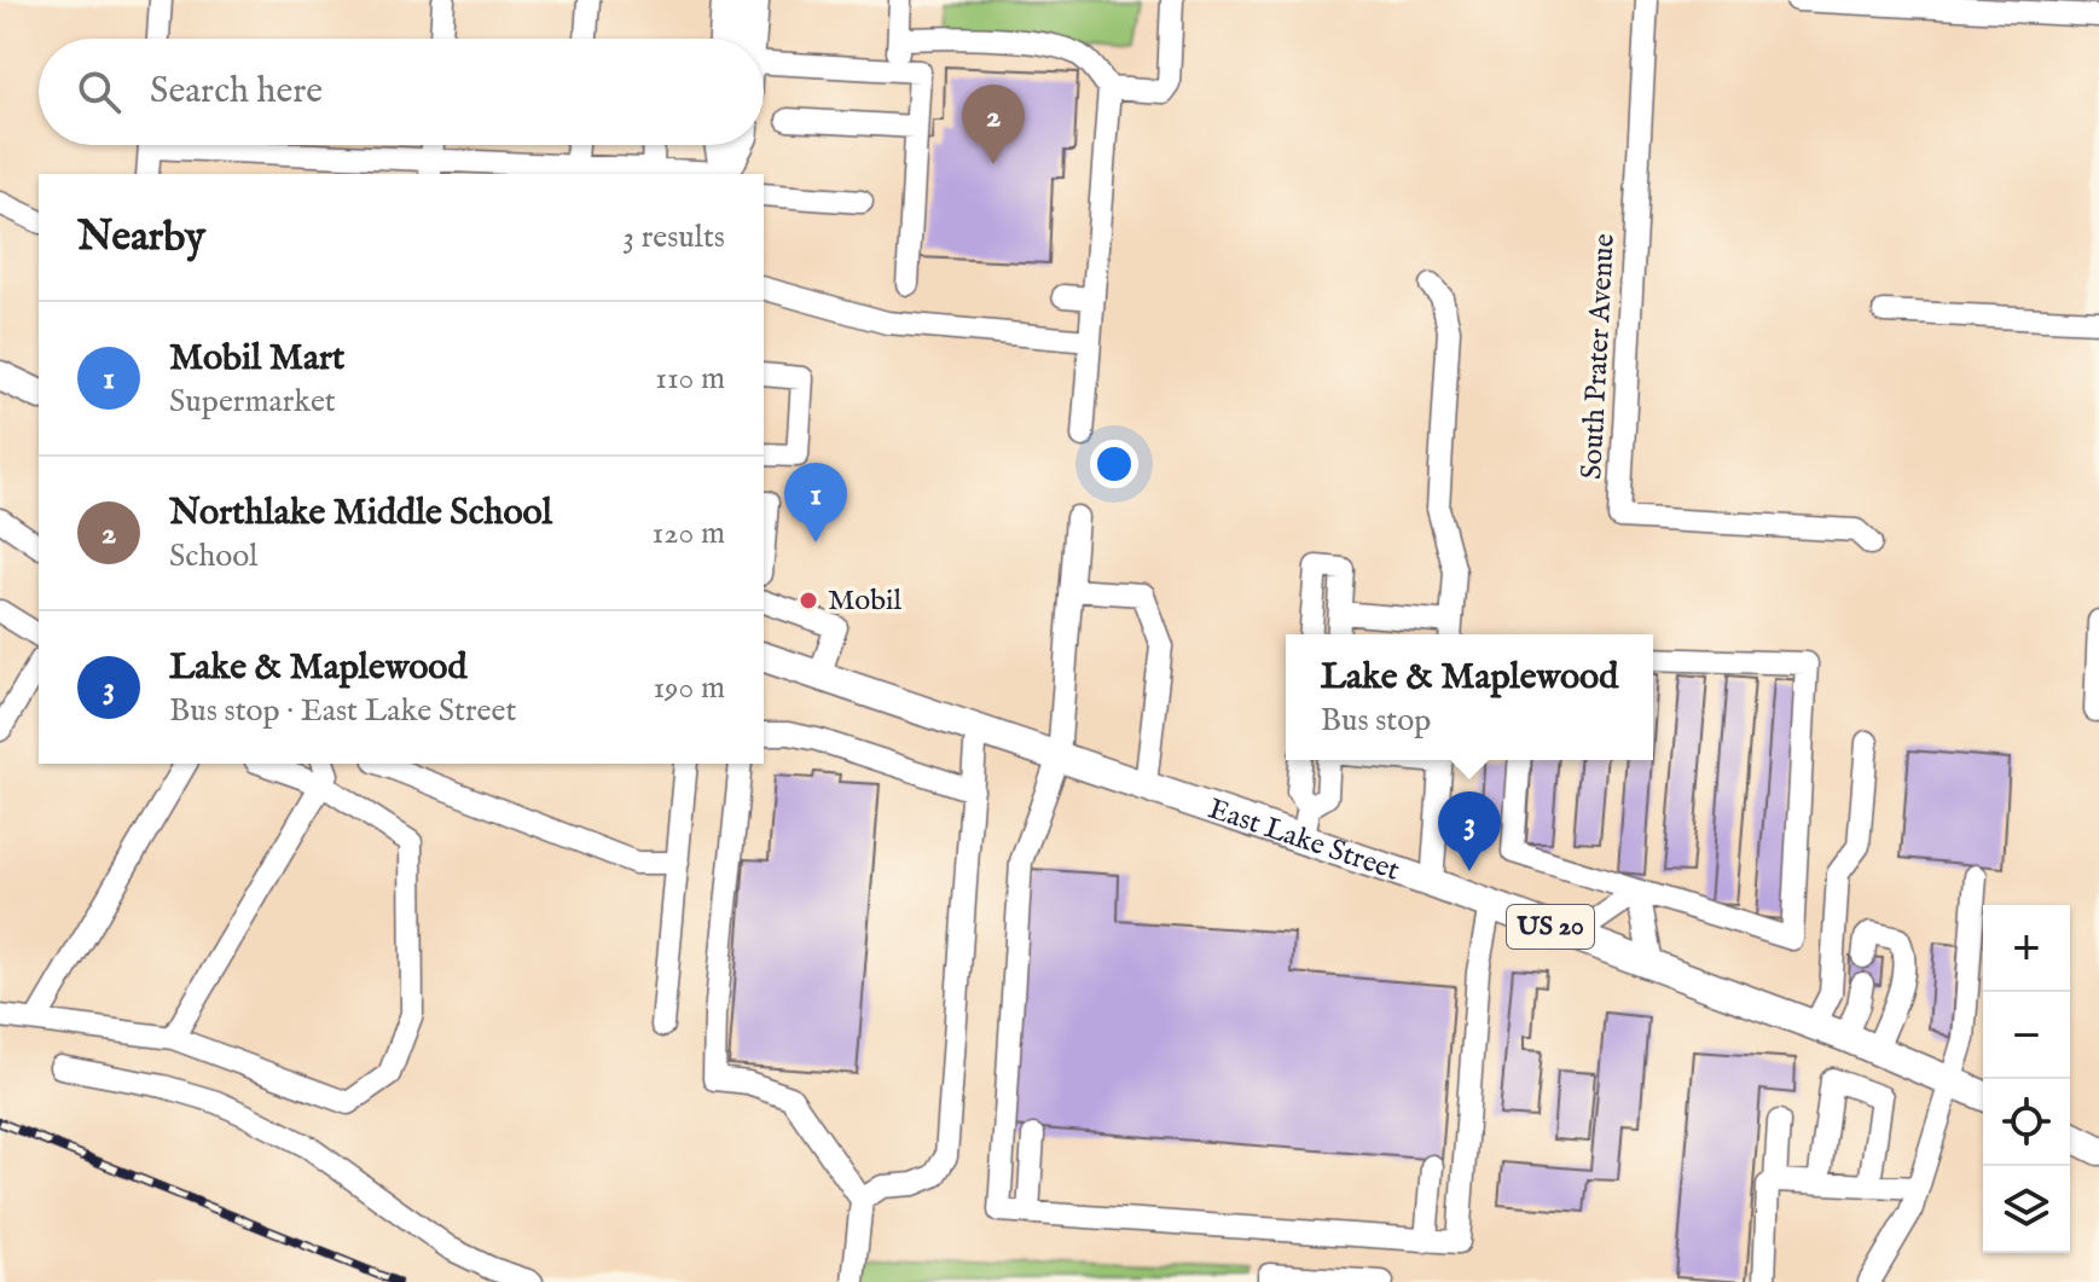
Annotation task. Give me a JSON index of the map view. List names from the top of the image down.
{
  "streets": {
    "main road": ["East Lake Street", "US 20"],
    "street": ["South Prater Avenue"]
  },
  "crossings": [
    ["East Lake Street", "US 20"]
  ],
  "places": ["Mobil"],
  "page": {
    "search": "Search here",
    "pins": ["2", "1", "3"],
    "heading": ["Nearby", "3 results"],
    "list": [
      {
        "mark": "1",
        "name": "Mobil Mart",
        "note": "Supermarket",
        "value": "110 m"
      },
      {
        "mark": "2",
        "name": "Northlake Middle School",
        "note": "School",
        "value": "120 m"
      },
      {
        "mark": "3",
        "name": "Lake & Maplewood",
        "note": "Bus stop · East Lake Street",
        "value": "190 m"
      }
    ],
    "popup": ["Lake & Maplewood", "Bus stop"],
    "map_buttons": ["+", "−"]
  }
}
